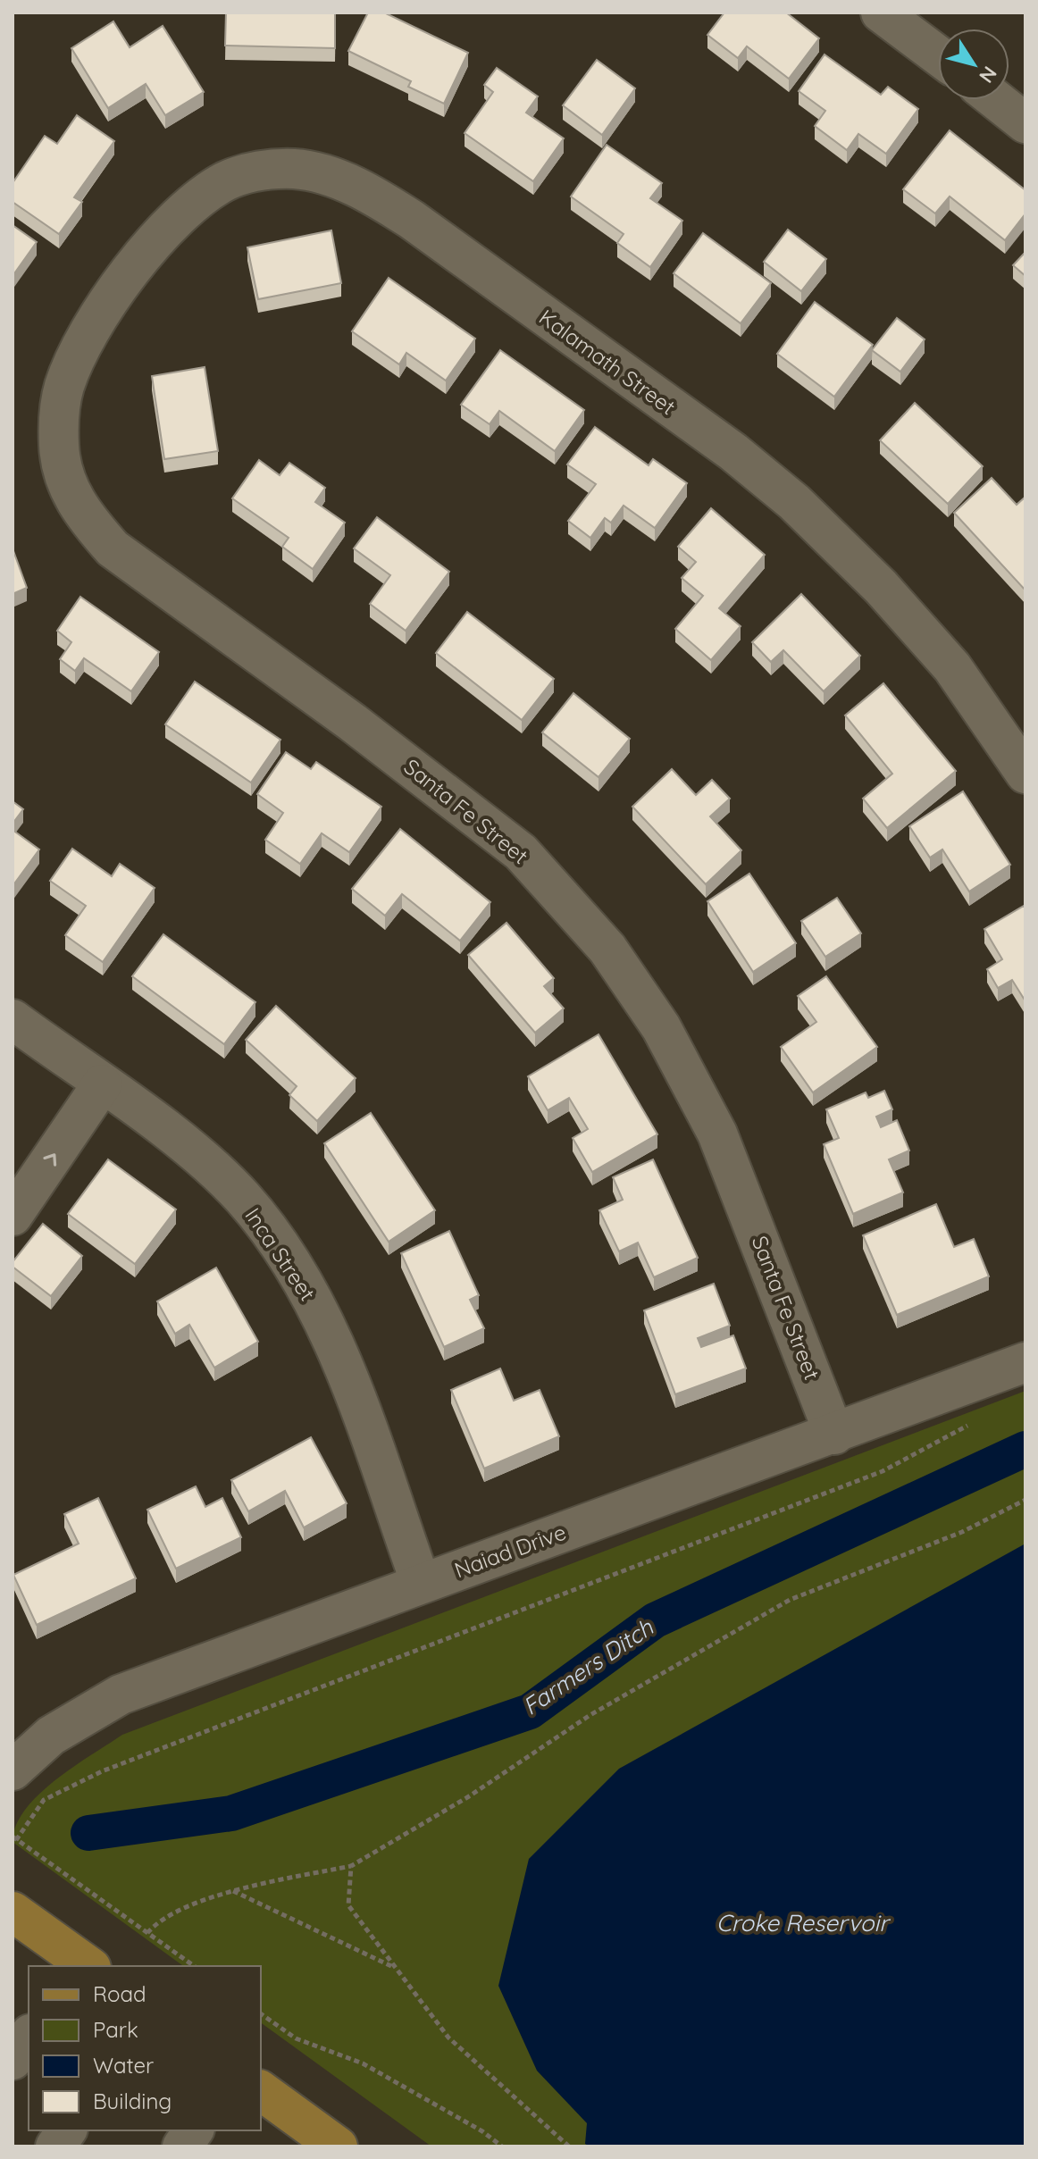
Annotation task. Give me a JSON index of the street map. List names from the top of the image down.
{
  "streets": {
    "street": [
      "Kalamath Street",
      "Santa Fe Street",
      "Inca Street",
      "Naiad Drive"
    ]
  },
  "crossings": [
    ["Kalamath Street", "Santa Fe Street"],
    ["Santa Fe Street", "Naiad Drive"],
    ["Inca Street", "Naiad Drive"]
  ],
  "water": ["Farmers Ditch", "Croke Reservoir"],
  "legend": [
    "Road",
    "Park",
    "Water",
    "Building"
  ],
  "north": "bottom right"
}
